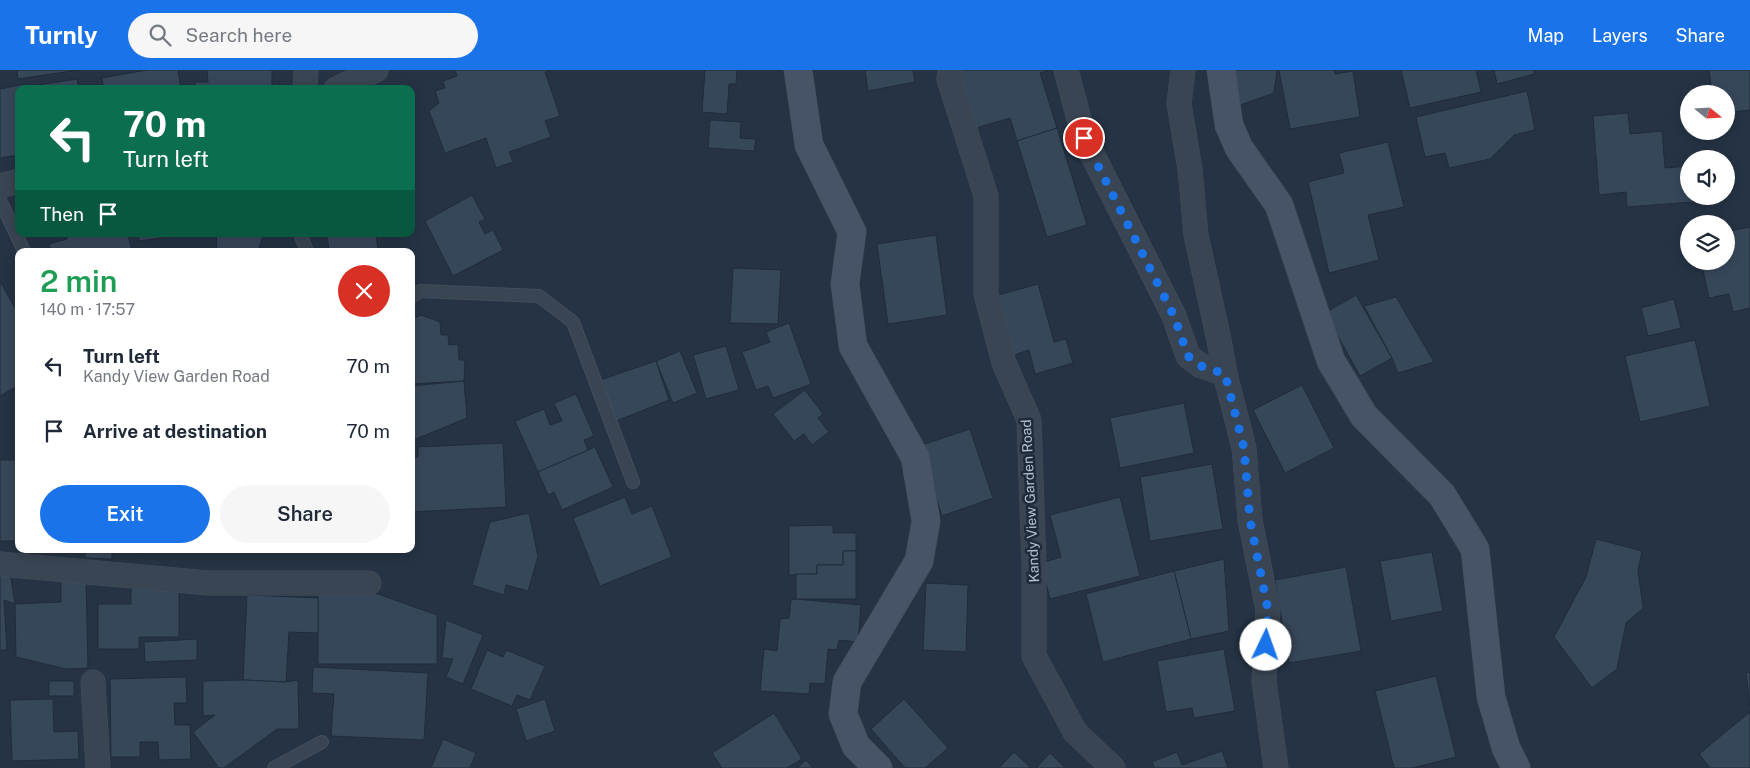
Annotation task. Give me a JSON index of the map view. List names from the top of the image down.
{
  "streets": {
    "street": ["Kandy View Garden Road"]
  },
  "north": "right",
  "page": {
    "header": "Turnly",
    "search": "Search here",
    "nav": ["Map", "Layers", "Share"],
    "turn": ["70 m", "Turn left"],
    "then": "Then",
    "heading": ["2 min", "140 m · 17:57"],
    "list": [
      {
        "name": "Turn left",
        "note": "Kandy View Garden Road",
        "value": "70 m"
      },
      {
        "name": "Arrive at destination",
        "value": "70 m"
      }
    ],
    "buttons": ["Exit", "Share"]
  }
}
